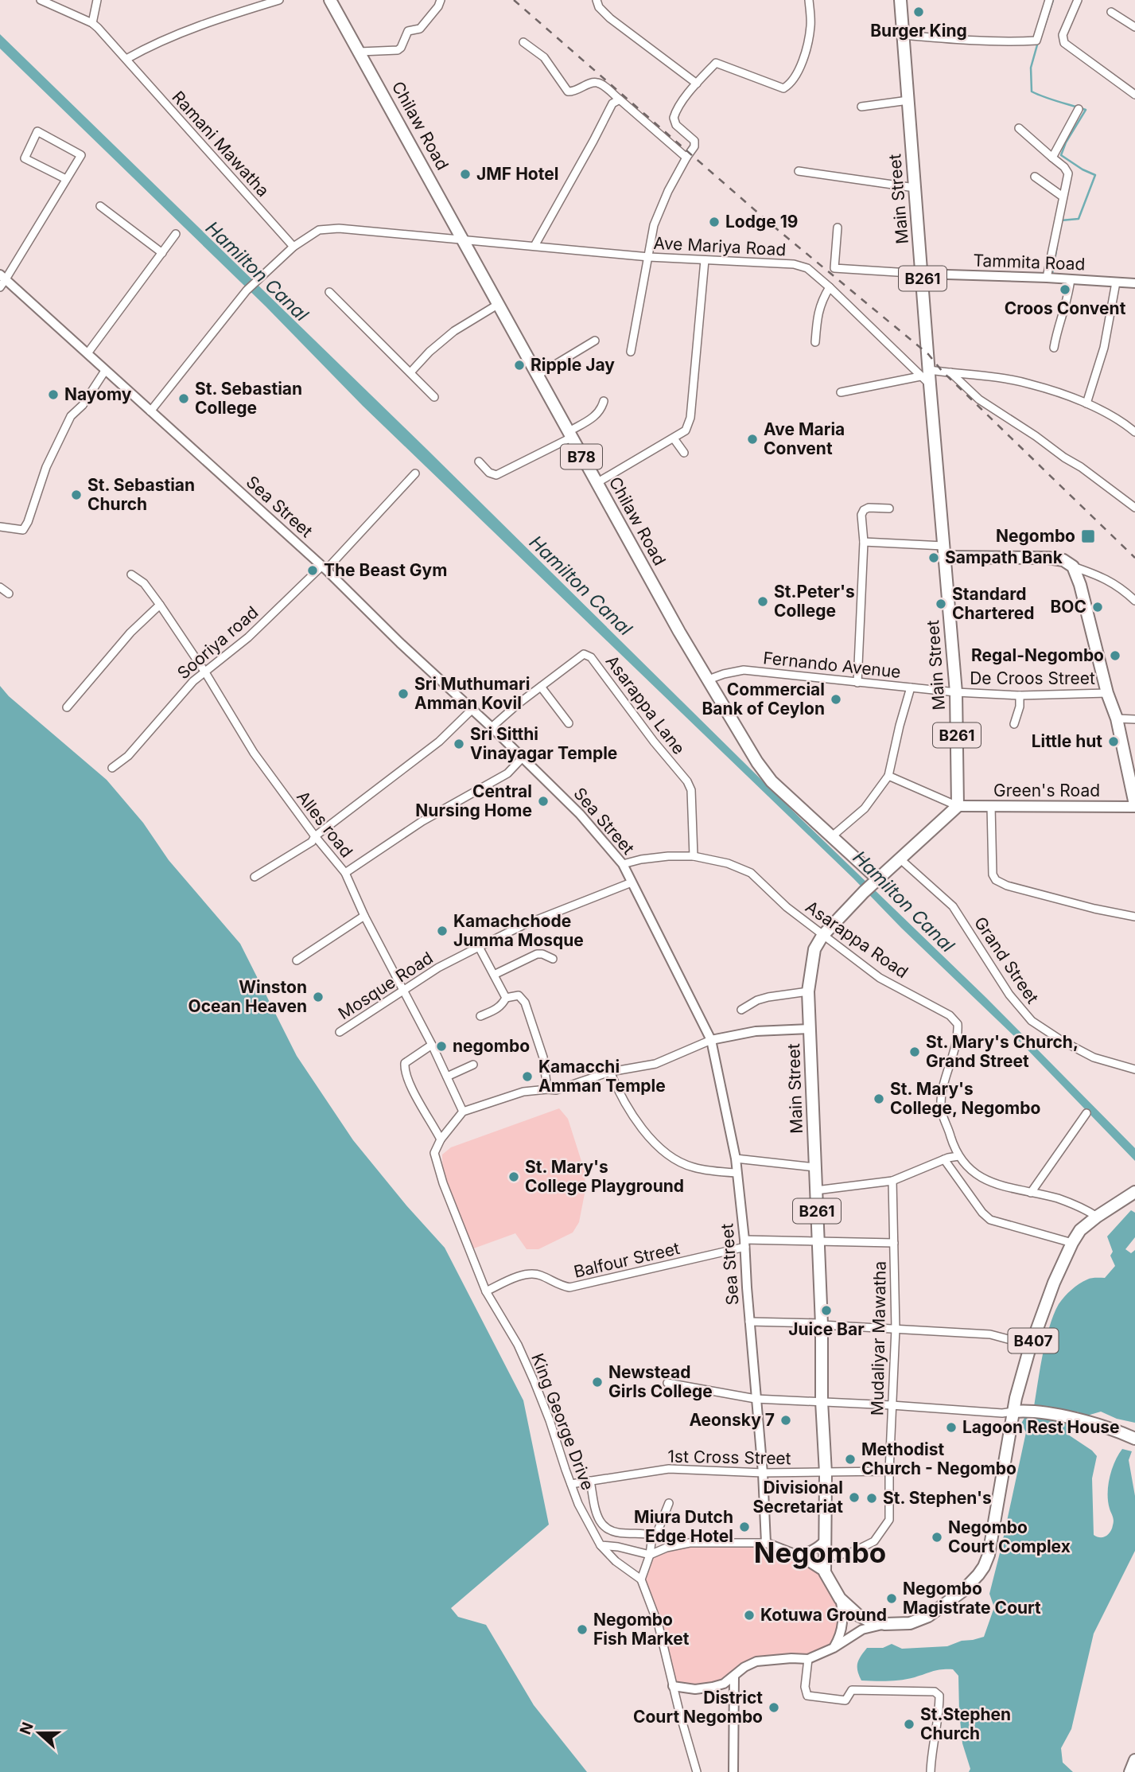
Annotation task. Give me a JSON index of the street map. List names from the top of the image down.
{
  "streets": {
    "main road": [
      "Chilaw Road",
      "Main Street",
      "B261",
      "B78",
      "Green's Road",
      "B407"
    ],
    "street": [
      "Ramani Mawatha",
      "Ave Mariya Road",
      "Tammita Road",
      "Sea Street",
      "Sooriya road",
      "Fernando Avenue",
      "De Croos Street",
      "Asarappa Lane",
      "Alles road",
      "Asarappa Road",
      "Grand Street",
      "Mosque Road",
      "Balfour Street",
      "Mudaliyar Mawatha",
      "King George Drive",
      "1st Cross Street"
    ]
  },
  "crossings": [
    ["Chilaw Road", "Main Street"],
    ["Chilaw Road", "Ave Mariya Road"],
    ["Chilaw Road", "Fernando Avenue"],
    ["Ramani Mawatha", "Ave Mariya Road"],
    ["Main Street", "Ave Mariya Road"],
    ["Main Street", "Tammita Road"],
    ["Main Street", "Fernando Avenue"],
    ["Main Street", "De Croos Street"],
    ["Main Street", "Green's Road"],
    ["Main Street", "Asarappa Road"],
    ["Main Street", "Grand Street"],
    ["Main Street", "Balfour Street"],
    ["Main Street", "Mudaliyar Mawatha"],
    ["Main Street", "1st Cross Street"],
    ["Ave Mariya Road", "Sea Street"],
    ["Sea Street", "Sooriya road"],
    ["Sea Street", "Asarappa Lane"],
    ["Sea Street", "Asarappa Road"],
    ["Sea Street", "Mosque Road"],
    ["Sea Street", "Balfour Street"],
    ["Sea Street", "1st Cross Street"],
    ["Sooriya road", "Alles road"],
    ["Fernando Avenue", "De Croos Street"],
    ["Asarappa Lane", "Asarappa Road"],
    ["Alles road", "Mosque Road"],
    ["Asarappa Road", "B407"],
    ["Balfour Street", "Mudaliyar Mawatha"],
    ["Balfour Street", "King George Drive"],
    ["Mudaliyar Mawatha", "1st Cross Street"],
    ["King George Drive", "1st Cross Street"]
  ],
  "districts": ["Negombo"],
  "water": ["Hamilton Canal"],
  "places": {
    "other": [
      "Burger King",
      "JMF Hotel",
      "Lodge 19",
      "Croos Convent",
      "Ripple Jay",
      "Nayomy",
      "St. Sebastian College",
      "Ave Maria Convent",
      "St. Sebastian Church",
      "Sampath Bank",
      "The Beast Gym",
      "St.Peter's College",
      "Standard Chartered",
      "BOC",
      "Regal-Negombo",
      "Sri Muthumari Amman Kovil",
      "Commercial Bank of Ceylon",
      "Little hut",
      "Sri Sitthi Vinayagar Temple",
      "Central Nursing Home",
      "Kamachchode Jumma Mosque",
      "Winston Ocean Heaven",
      "negombo",
      "St. Mary's Church, Grand Street",
      "Kamacchi Amman Temple",
      "St. Mary's College, Negombo",
      "St. Mary's College Playground",
      "Juice Bar",
      "Newstead Girls College",
      "Aeonsky 7",
      "Lagoon Rest House",
      "Methodist Church - Negombo",
      "Divisional Secretariat",
      "St. Stephen's",
      "Miura Dutch Edge Hotel",
      "Negombo Court Complex",
      "Negombo Magistrate Court",
      "Kotuwa Ground",
      "Negombo Fish Market",
      "District Court Negombo",
      "St.Stephen Church"
    ],
    "transit": ["Negombo"]
  },
  "north": "left"
}
